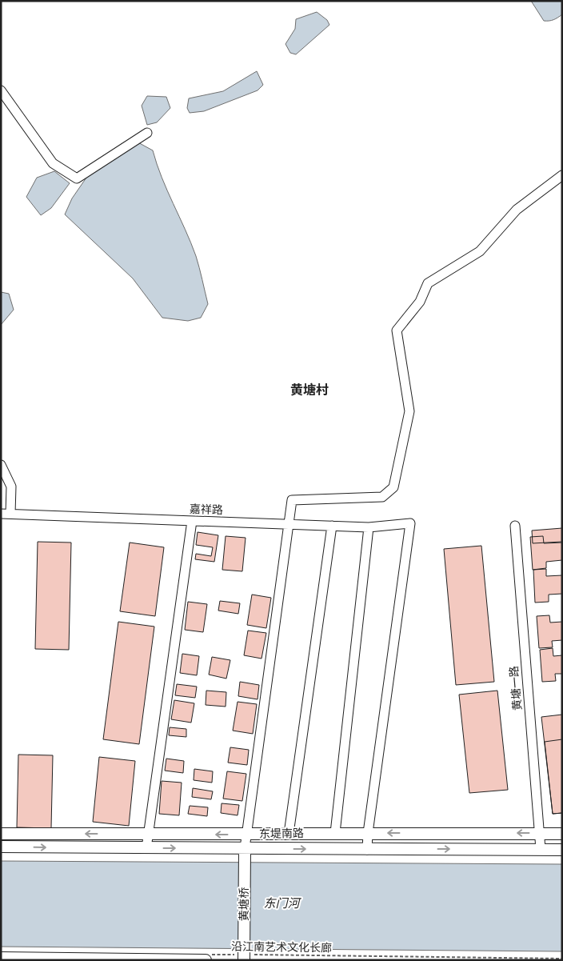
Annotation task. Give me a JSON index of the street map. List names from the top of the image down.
{
  "streets": {
    "main road": ["东堤南路", "黄塘桥"],
    "street": ["嘉祥路", "黄塘一路"],
    "path": ["沿江南艺术文化长廊"]
  },
  "crossings": [
    ["嘉祥路", "东堤南路"],
    ["黄塘一路", "东堤南路"],
    ["东堤南路", "黄塘桥"],
    ["黄塘桥", "沿江南艺术文化长廊"]
  ],
  "districts": ["黄塘村"],
  "water": ["东门河"]
}
